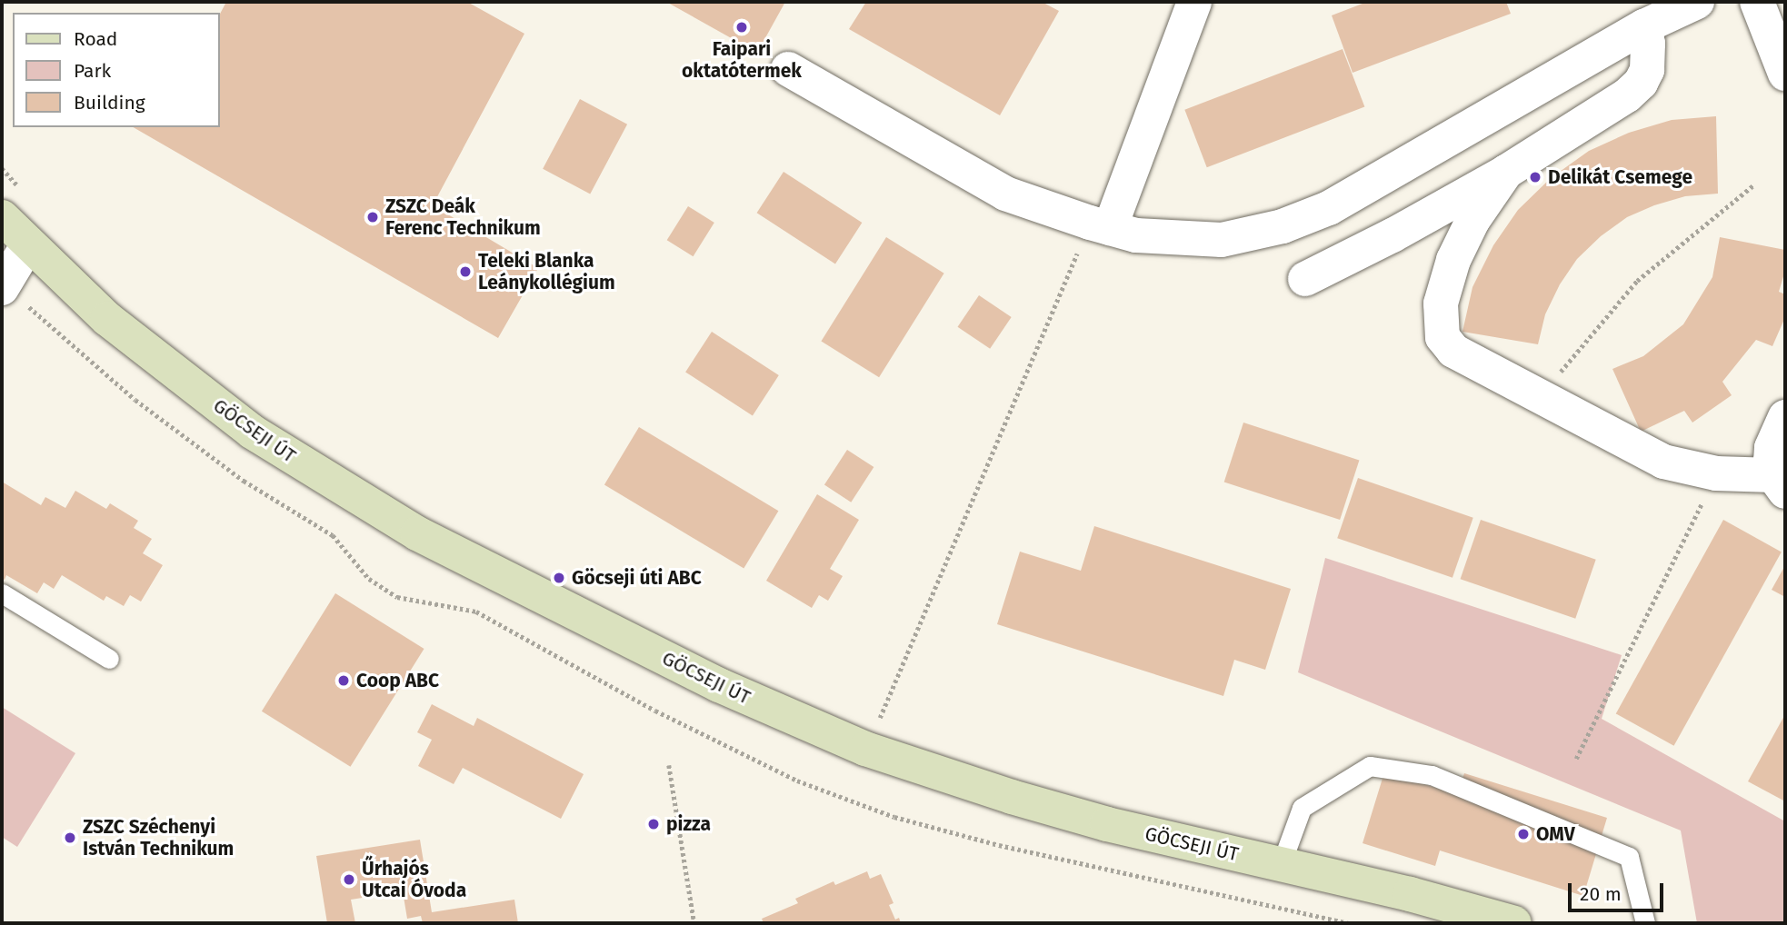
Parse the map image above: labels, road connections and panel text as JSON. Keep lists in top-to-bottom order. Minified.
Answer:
{"streets":{"main road":["GÖCSEJI ÚT"]},"places":["Faipari oktatótermek","Delikát Csemege","ZSZC Deák Ferenc Technikum","Teleki Blanka Leánykollégium","Göcseji úti ABC","Coop ABC","pizza","OMV","ZSZC Széchenyi István Technikum","Űrhajós Utcai Óvoda"],"legend":["Road","Park","Building"],"scale_bar":"20 m"}
